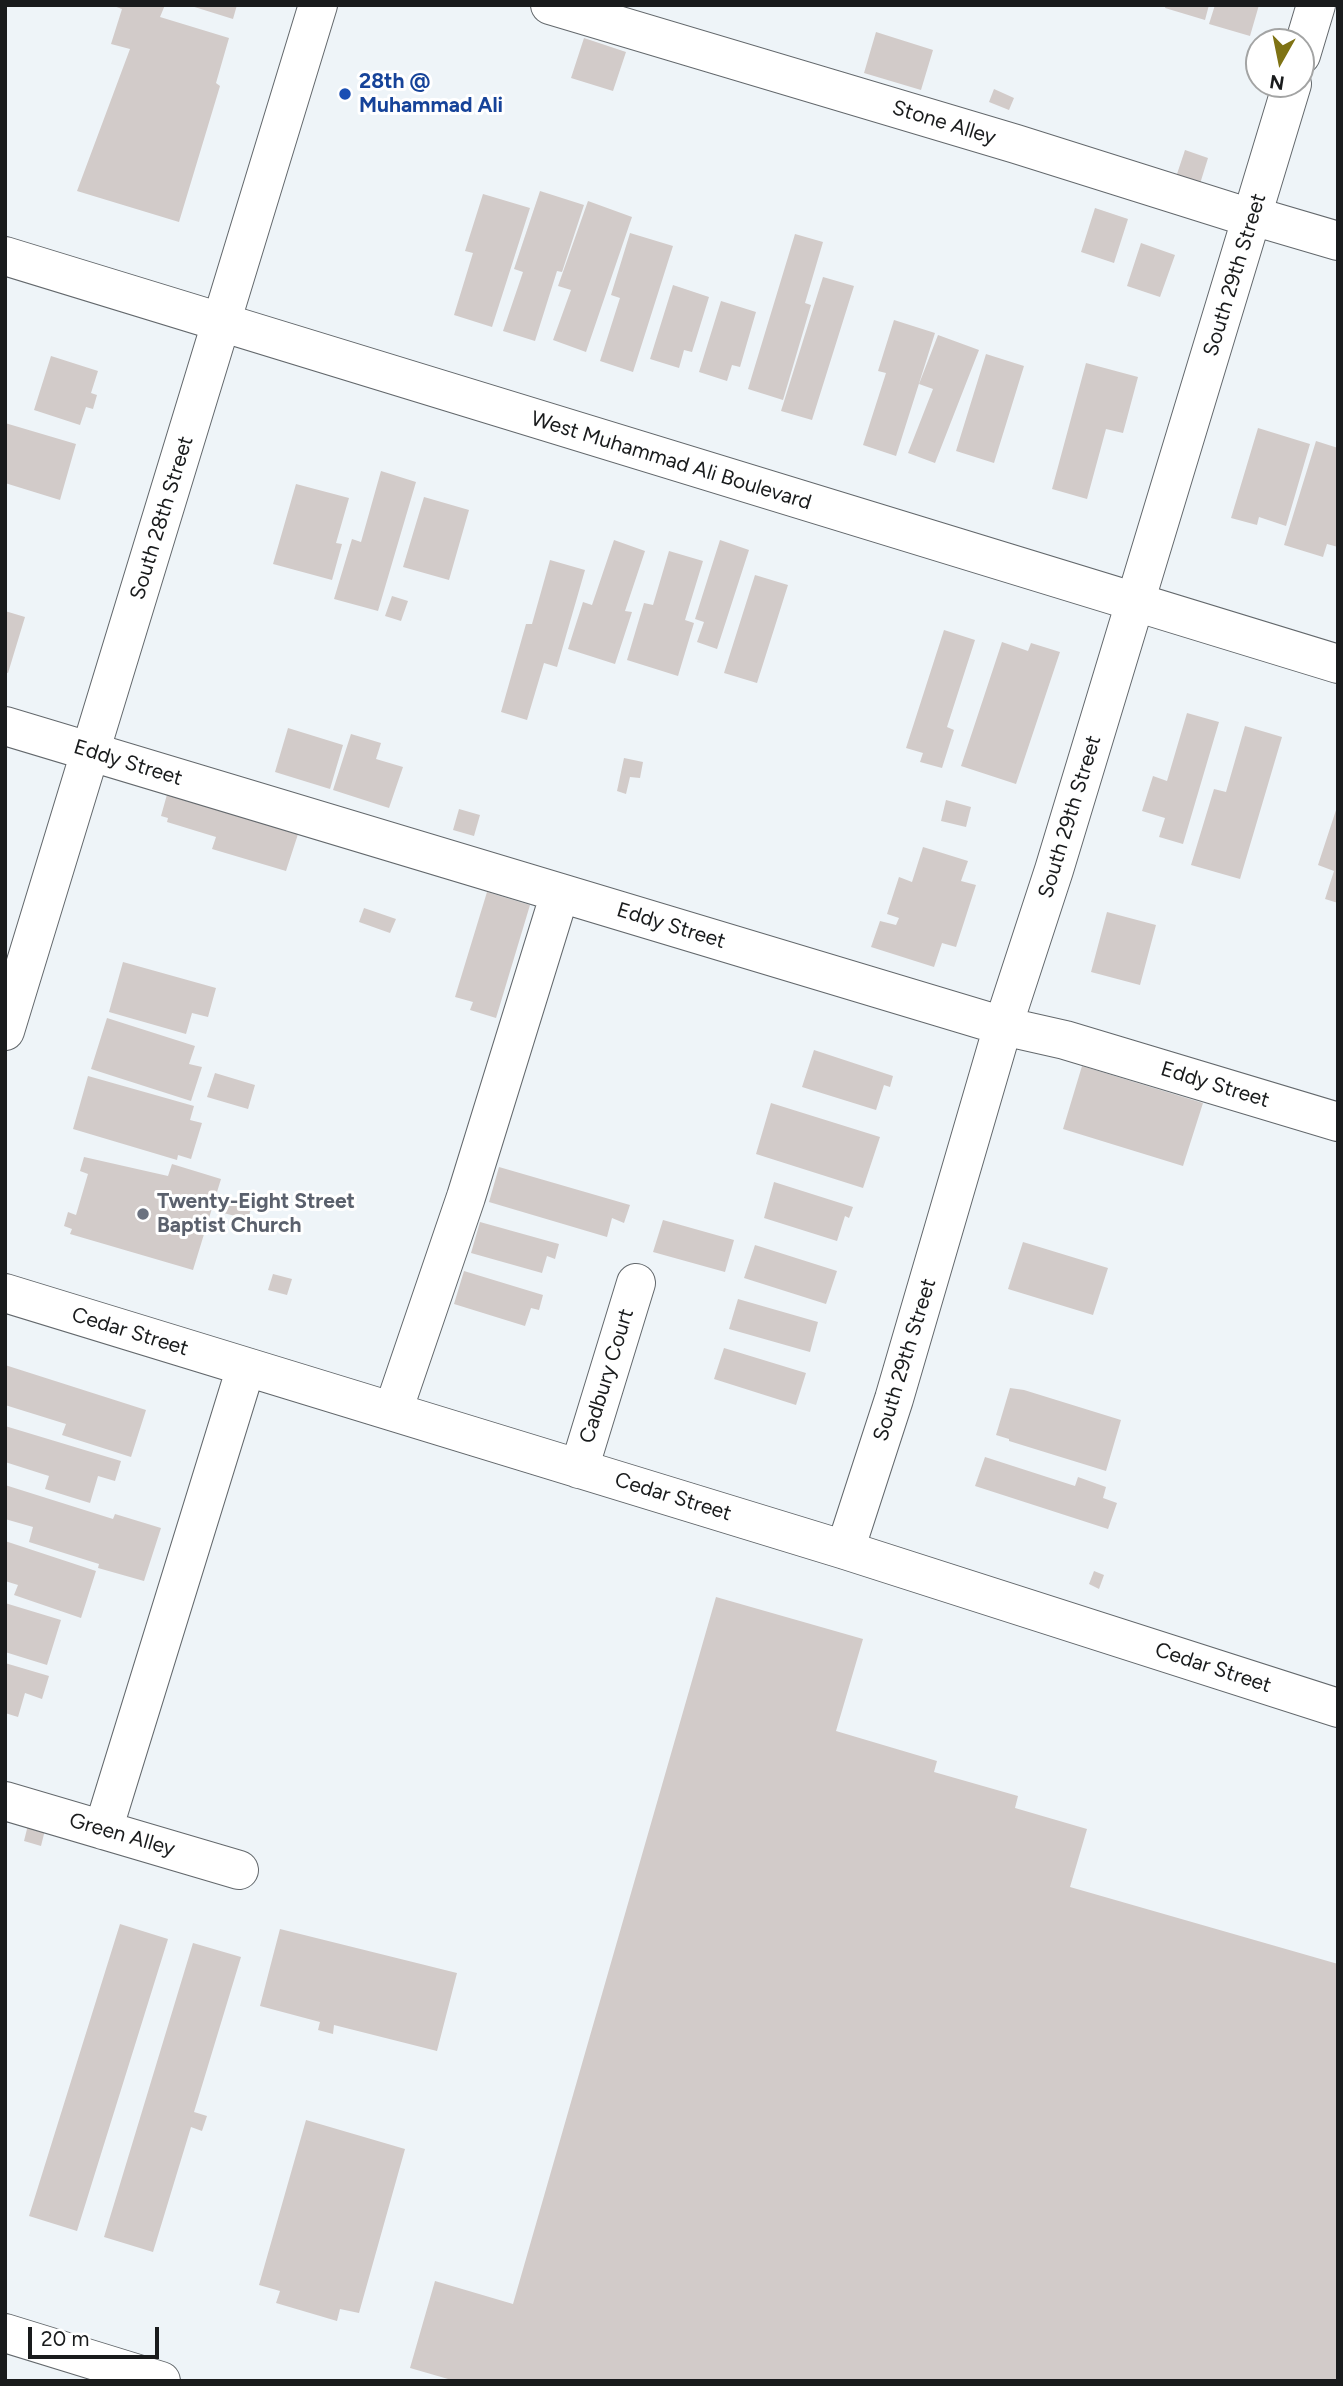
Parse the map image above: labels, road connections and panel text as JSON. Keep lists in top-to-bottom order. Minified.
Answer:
{"streets":{"street":["Stone Alley","South 29th Street","West Muhammad Ali Boulevard","South 28th Street","Eddy Street","Cedar Street","Cadbury Court","Green Alley"]},"crossings":[["Stone Alley","South 29th Street"],["South 29th Street","West Muhammad Ali Boulevard"],["South 29th Street","Eddy Street"],["South 29th Street","Cedar Street"],["West Muhammad Ali Boulevard","South 28th Street"],["South 28th Street","Eddy Street"],["Cedar Street","Cadbury Court"]],"places":["28th @ Muhammad Ali","Twenty-Eight Street Baptist Church"],"scale_bar":"20 m","north":"bottom"}
